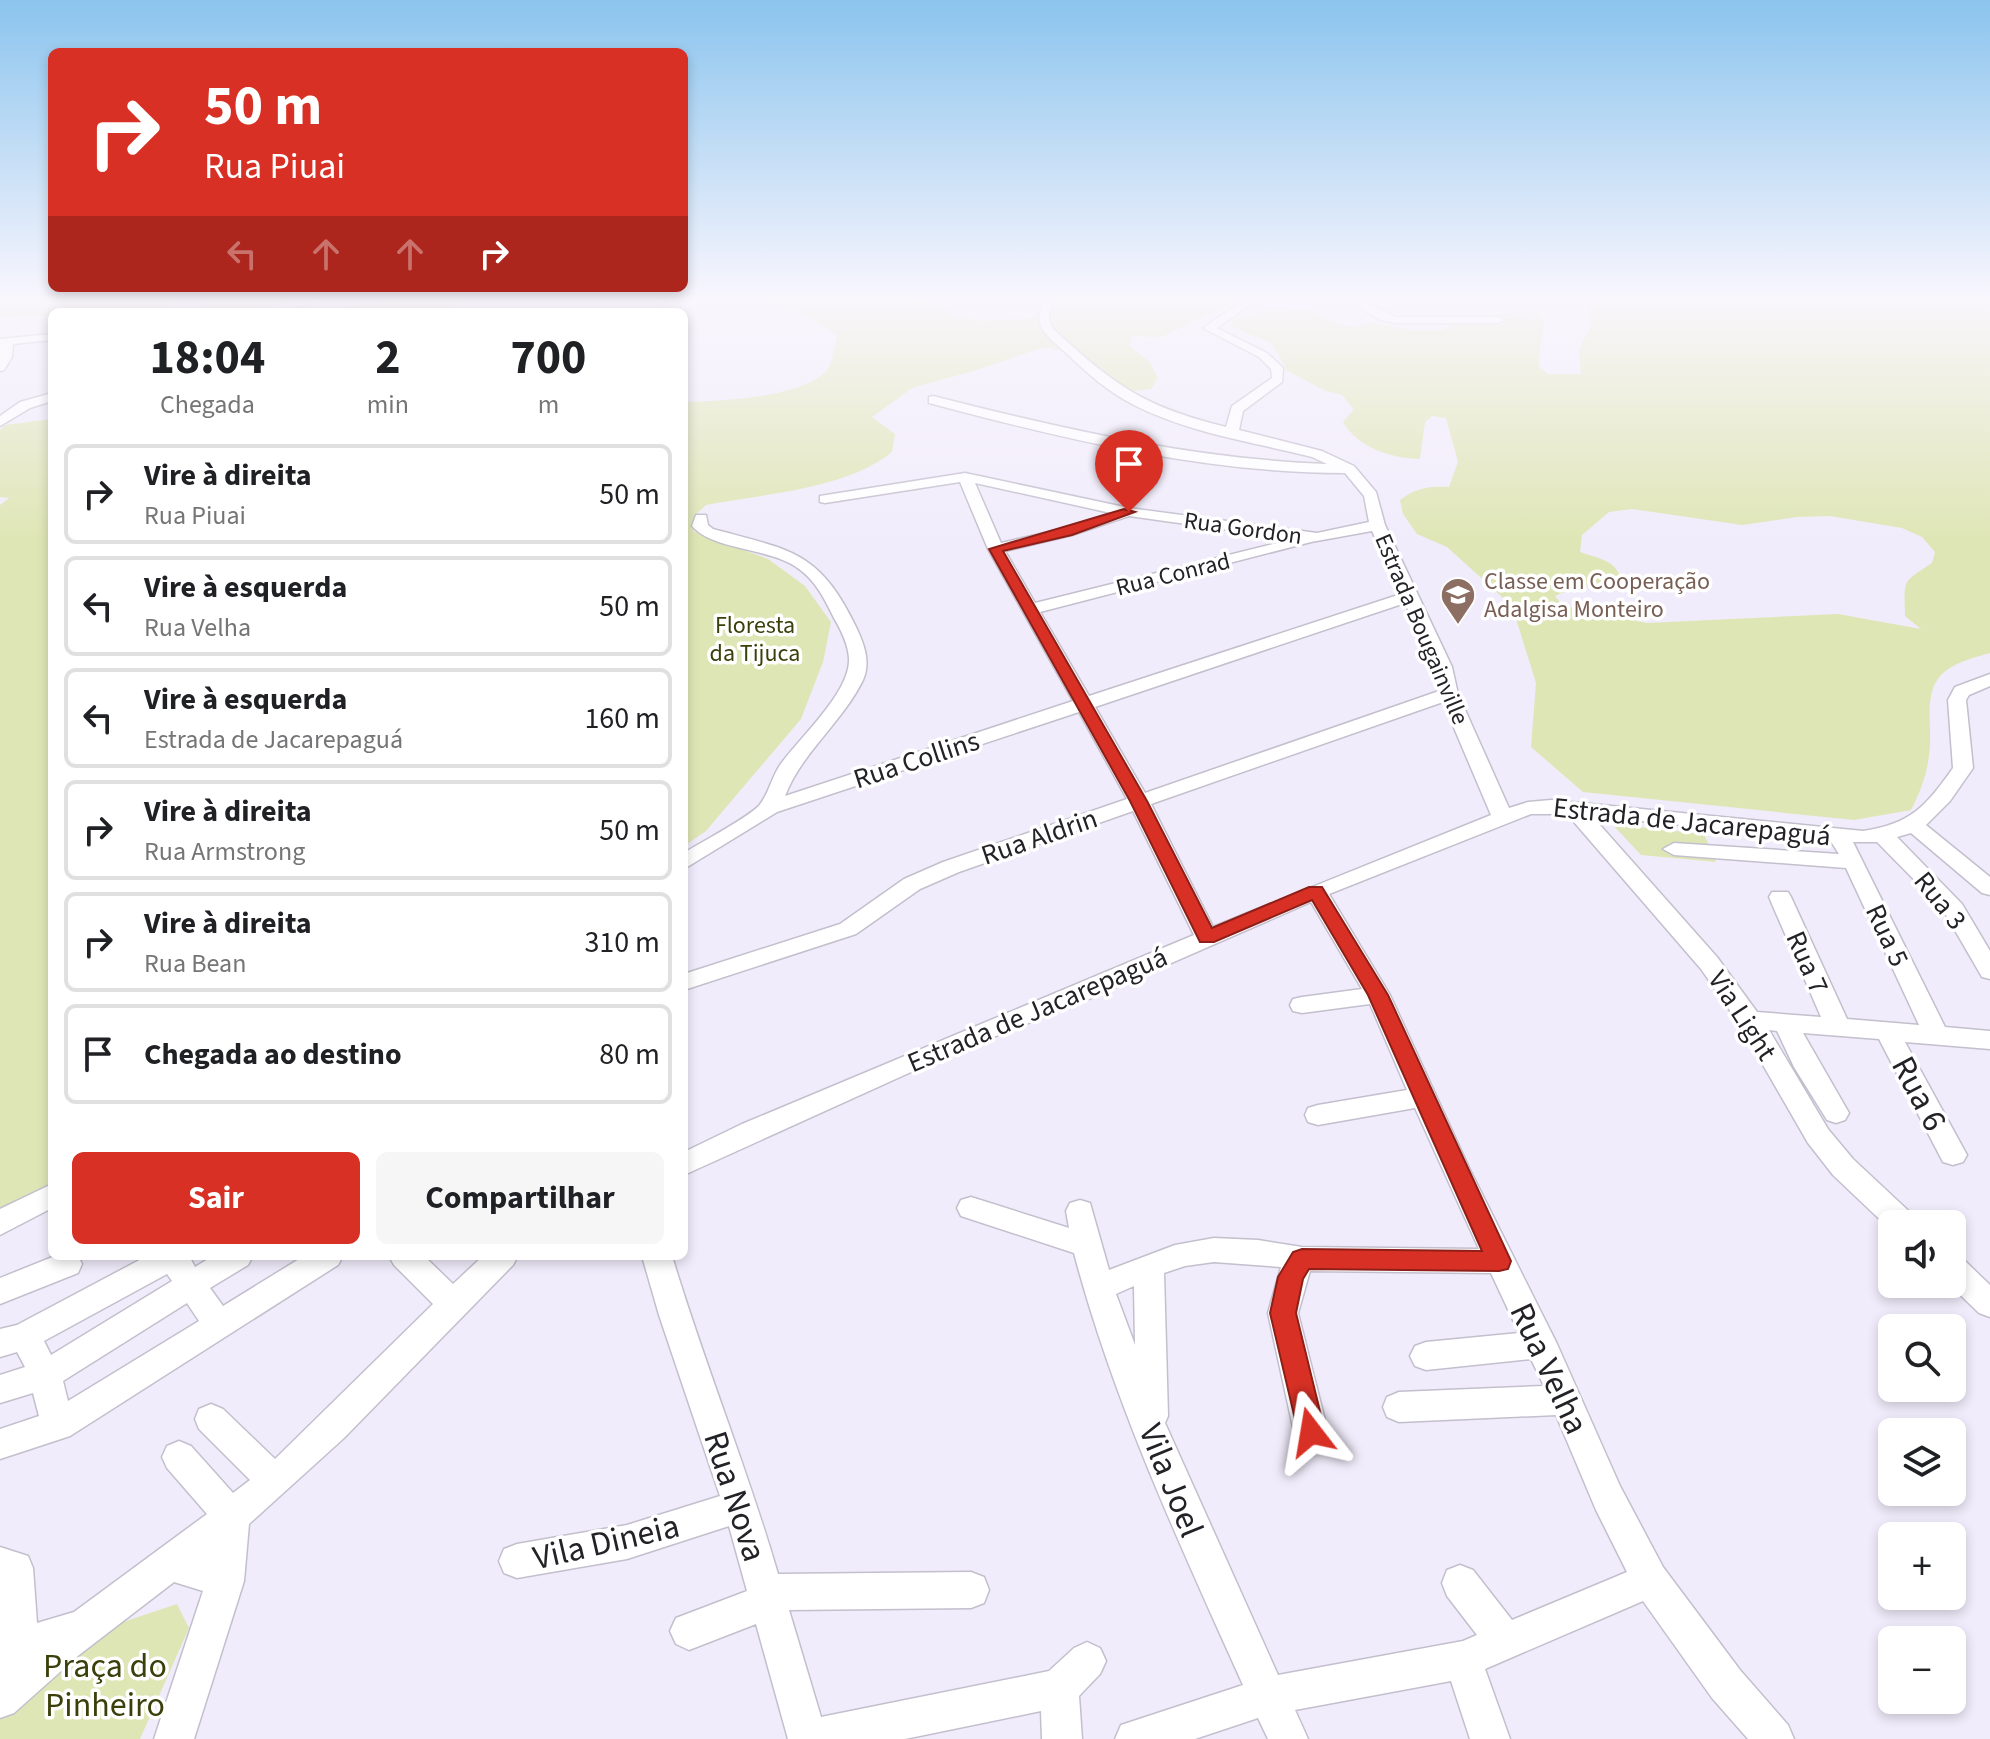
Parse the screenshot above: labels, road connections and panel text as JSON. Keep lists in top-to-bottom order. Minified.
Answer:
{"streets":{"street":["Rua Gordon","Rua Conrad","Estrada Bougainville","Rua Collins","Estrada de Jacarepaguá","Rua Aldrin","Rua 3","Rua 5","Rua 7","Via Light","Rua 6","Rua Velha","Vila Joel","Rua Nova","Vila Dineia"]},"crossings":[["Rua Gordon","Rua Conrad"],["Rua Gordon","Estrada Bougainville"],["Estrada Bougainville","Rua Collins"],["Estrada Bougainville","Estrada de Jacarepaguá"],["Estrada Bougainville","Rua Aldrin"],["Estrada de Jacarepaguá","Rua 3"],["Estrada de Jacarepaguá","Rua 5"],["Estrada de Jacarepaguá","Via Light"],["Estrada de Jacarepaguá","Rua Velha"],["Rua Nova","Vila Dineia"]],"parks":["Floresta da Tijuca","Praça do Pinheiro"],"places":{"school or university":["Classe em Cooperação Adalgisa Monteiro"]},"page":{"turn":["50 m","Rua Piuai"],"eta":["18:04","Chegada","2","min","700","m"],"list":[{"name":"Vire à direita","note":"Rua Piuai","value":"50 m"},{"name":"Vire à esquerda","note":"Rua Velha","value":"50 m"},{"name":"Vire à esquerda","note":"Estrada de Jacarepaguá","value":"160 m"},{"name":"Vire à direita","note":"Rua Armstrong","value":"50 m"},{"name":"Vire à direita","note":"Rua Bean","value":"310 m"},{"name":"Chegada ao destino","value":"80 m"}],"buttons":["Sair","Compartilhar"],"map_buttons":["+","−"]}}
